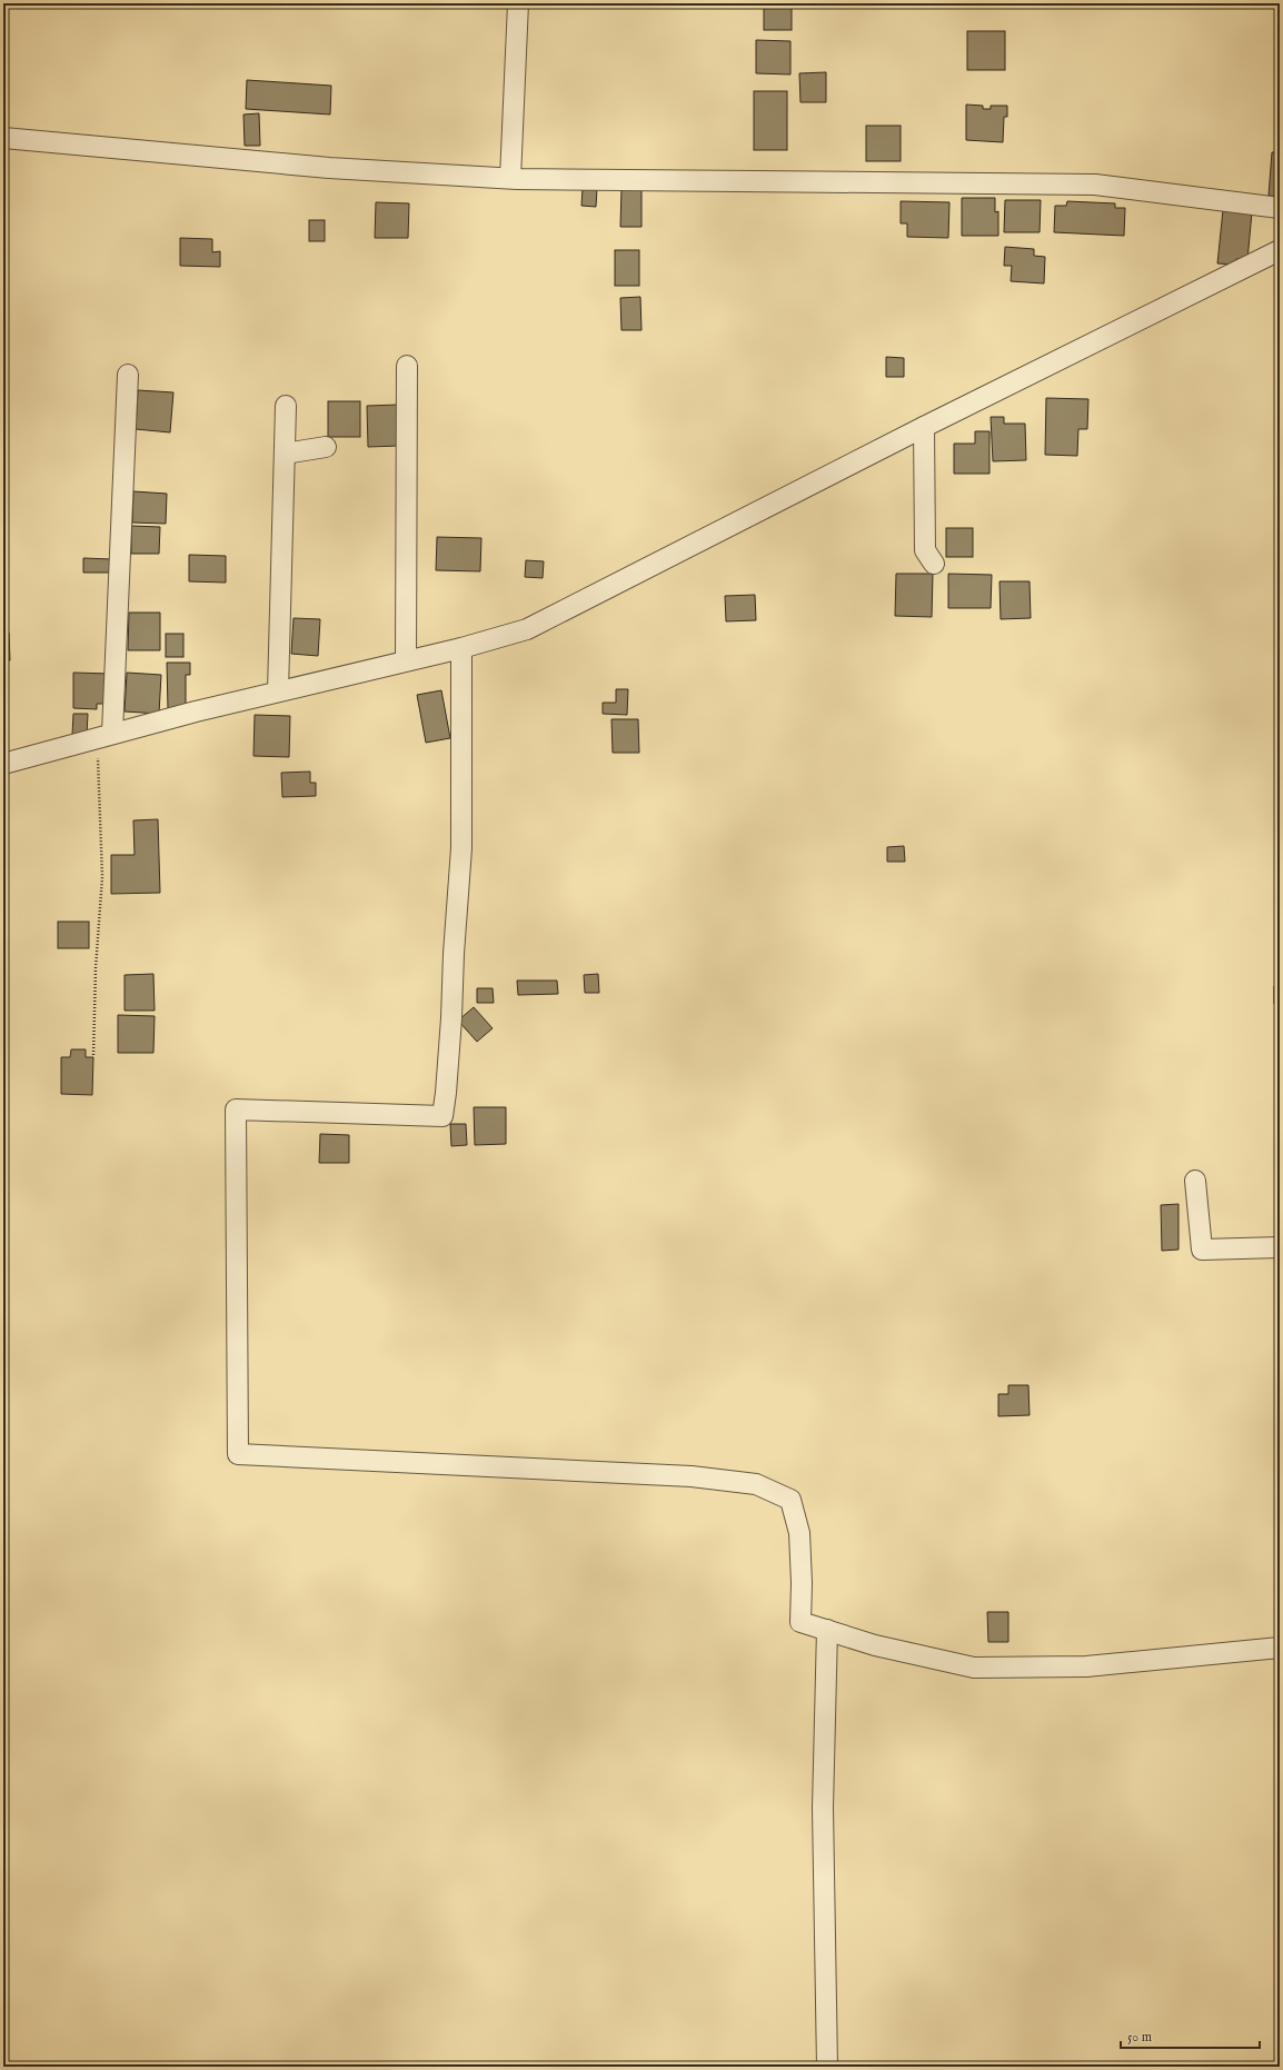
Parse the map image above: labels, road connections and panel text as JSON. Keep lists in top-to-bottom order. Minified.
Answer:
{"scale_bar":"50 m"}
